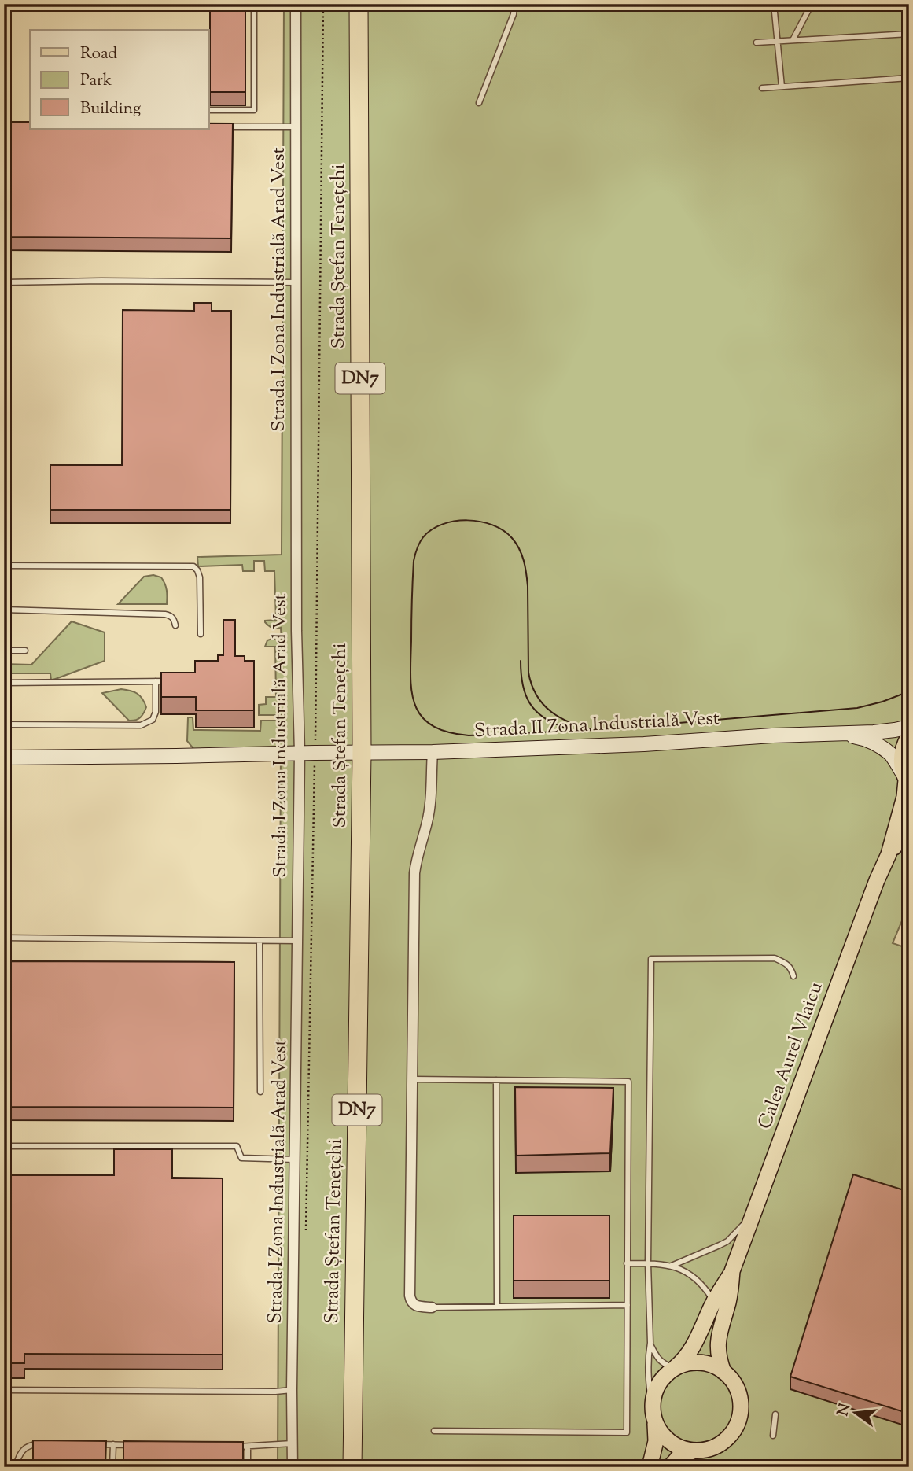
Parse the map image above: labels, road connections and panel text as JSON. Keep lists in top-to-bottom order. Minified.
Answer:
{"streets":{"highway":["Strada Ștefan Tenețchi","DN7"],"main road":["Calea Aurel Vlaicu"],"street":["Strada I Zona Industrială Arad Vest","Strada II Zona Industrială Vest"]},"crossings":[["Strada Ștefan Tenețchi","Strada II Zona Industrială Vest"],["Strada I Zona Industrială Arad Vest","Strada II Zona Industrială Vest"],["Strada II Zona Industrială Vest","Calea Aurel Vlaicu"]],"legend":["Road","Park","Building"],"north":"left"}
